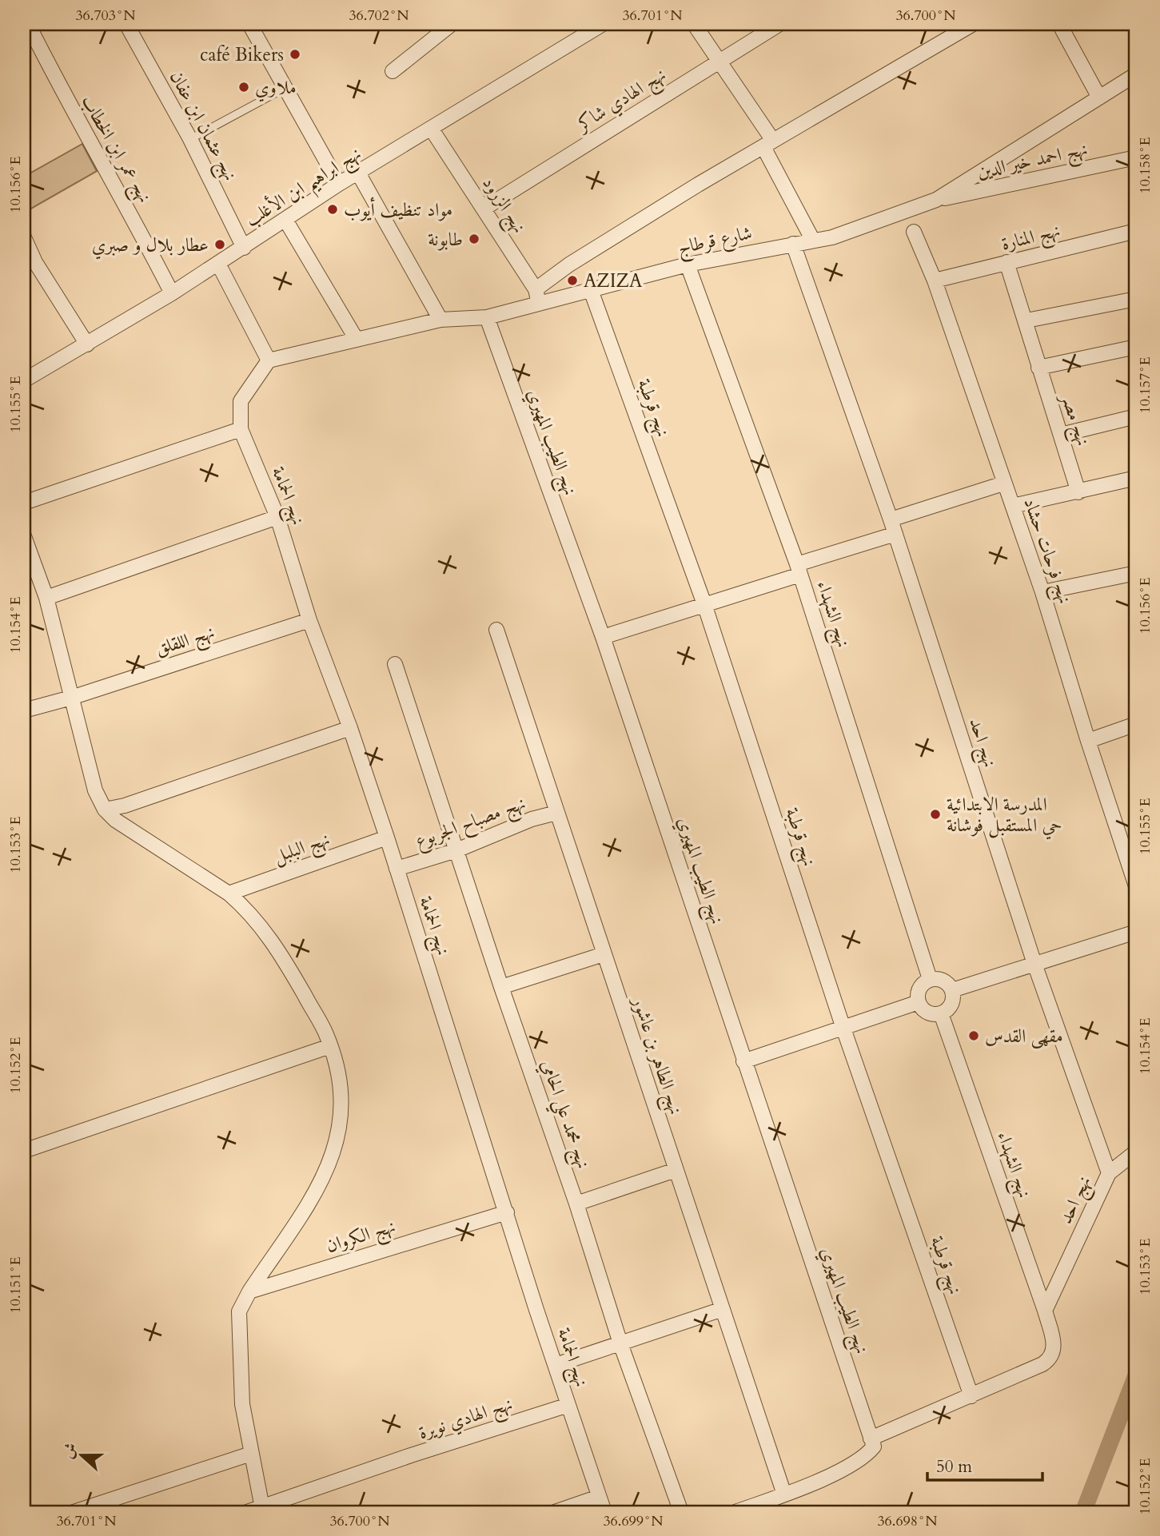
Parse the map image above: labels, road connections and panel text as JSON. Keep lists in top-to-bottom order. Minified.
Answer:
{"streets":{"street":["نهج الهادي شاكر","نهج عثمان ابن عفان","نهج عمر ابن الخطاب","نهج احمد خير الدين","نهج ابراهيم ابن الأغلب","نهج الزرود","نهج المنارة","شارع قرطاج","نهج قرطبة","نهج مصر","نهج الطيب المهيري","نهج الحمامة","نهج فرحات حشاد","نهج الشهداء","نهج اللقلق","نهج احد","نهج مصباح الجربوع","نهج البلبل","نهج الطاهر بن عاشور","نهج محمد علي الحامي","نهج الكروان","نهج الهادي نويرة"]},"crossings":[["نهج الهادي شاكر","نهج الزرود"],["نهج عثمان ابن عفان","نهج ابراهيم ابن الأغلب"],["نهج عمر ابن الخطاب","نهج ابراهيم ابن الأغلب"],["نهج احمد خير الدين","شارع قرطاج"],["نهج ابراهيم ابن الأغلب","نهج الزرود"],["نهج الزرود","شارع قرطاج"],["نهج المنارة","نهج مصر"],["نهج المنارة","نهج فرحات حشاد"],["شارع قرطاج","نهج قرطبة"],["شارع قرطاج","نهج الطيب المهيري"],["شارع قرطاج","نهج الحمامة"],["شارع قرطاج","نهج الشهداء"],["شارع قرطاج","نهج احد"],["نهج قرطبة","نهج الشهداء"],["نهج الحمامة","نهج اللقلق"],["نهج الحمامة","نهج مصباح الجربوع"],["نهج الحمامة","نهج البلبل"],["نهج الحمامة","نهج الكروان"],["نهج الحمامة","نهج الهادي نويرة"],["نهج الشهداء","نهج احد"],["نهج مصباح الجربوع","نهج الطاهر بن عاشور"],["نهج مصباح الجربوع","نهج محمد علي الحامي"]],"places":["café Bikers","ملاوي","مواد تنظيف أيوب","طابونة","عطار بلال و صبري","AZIZA","المدرسة الابتدائية حي المستقبل فوشانة","مقهى القدس"],"scale_bar":"50 m","north":"left","coordinates":["36.703°N","36.702°N","36.701°N","36.700°N","10.158°E","10.156°E","10.157°E","10.155°E","10.154°E","10.153°E","10.152°E","10.151°E","36.699°N","36.698°N"]}
